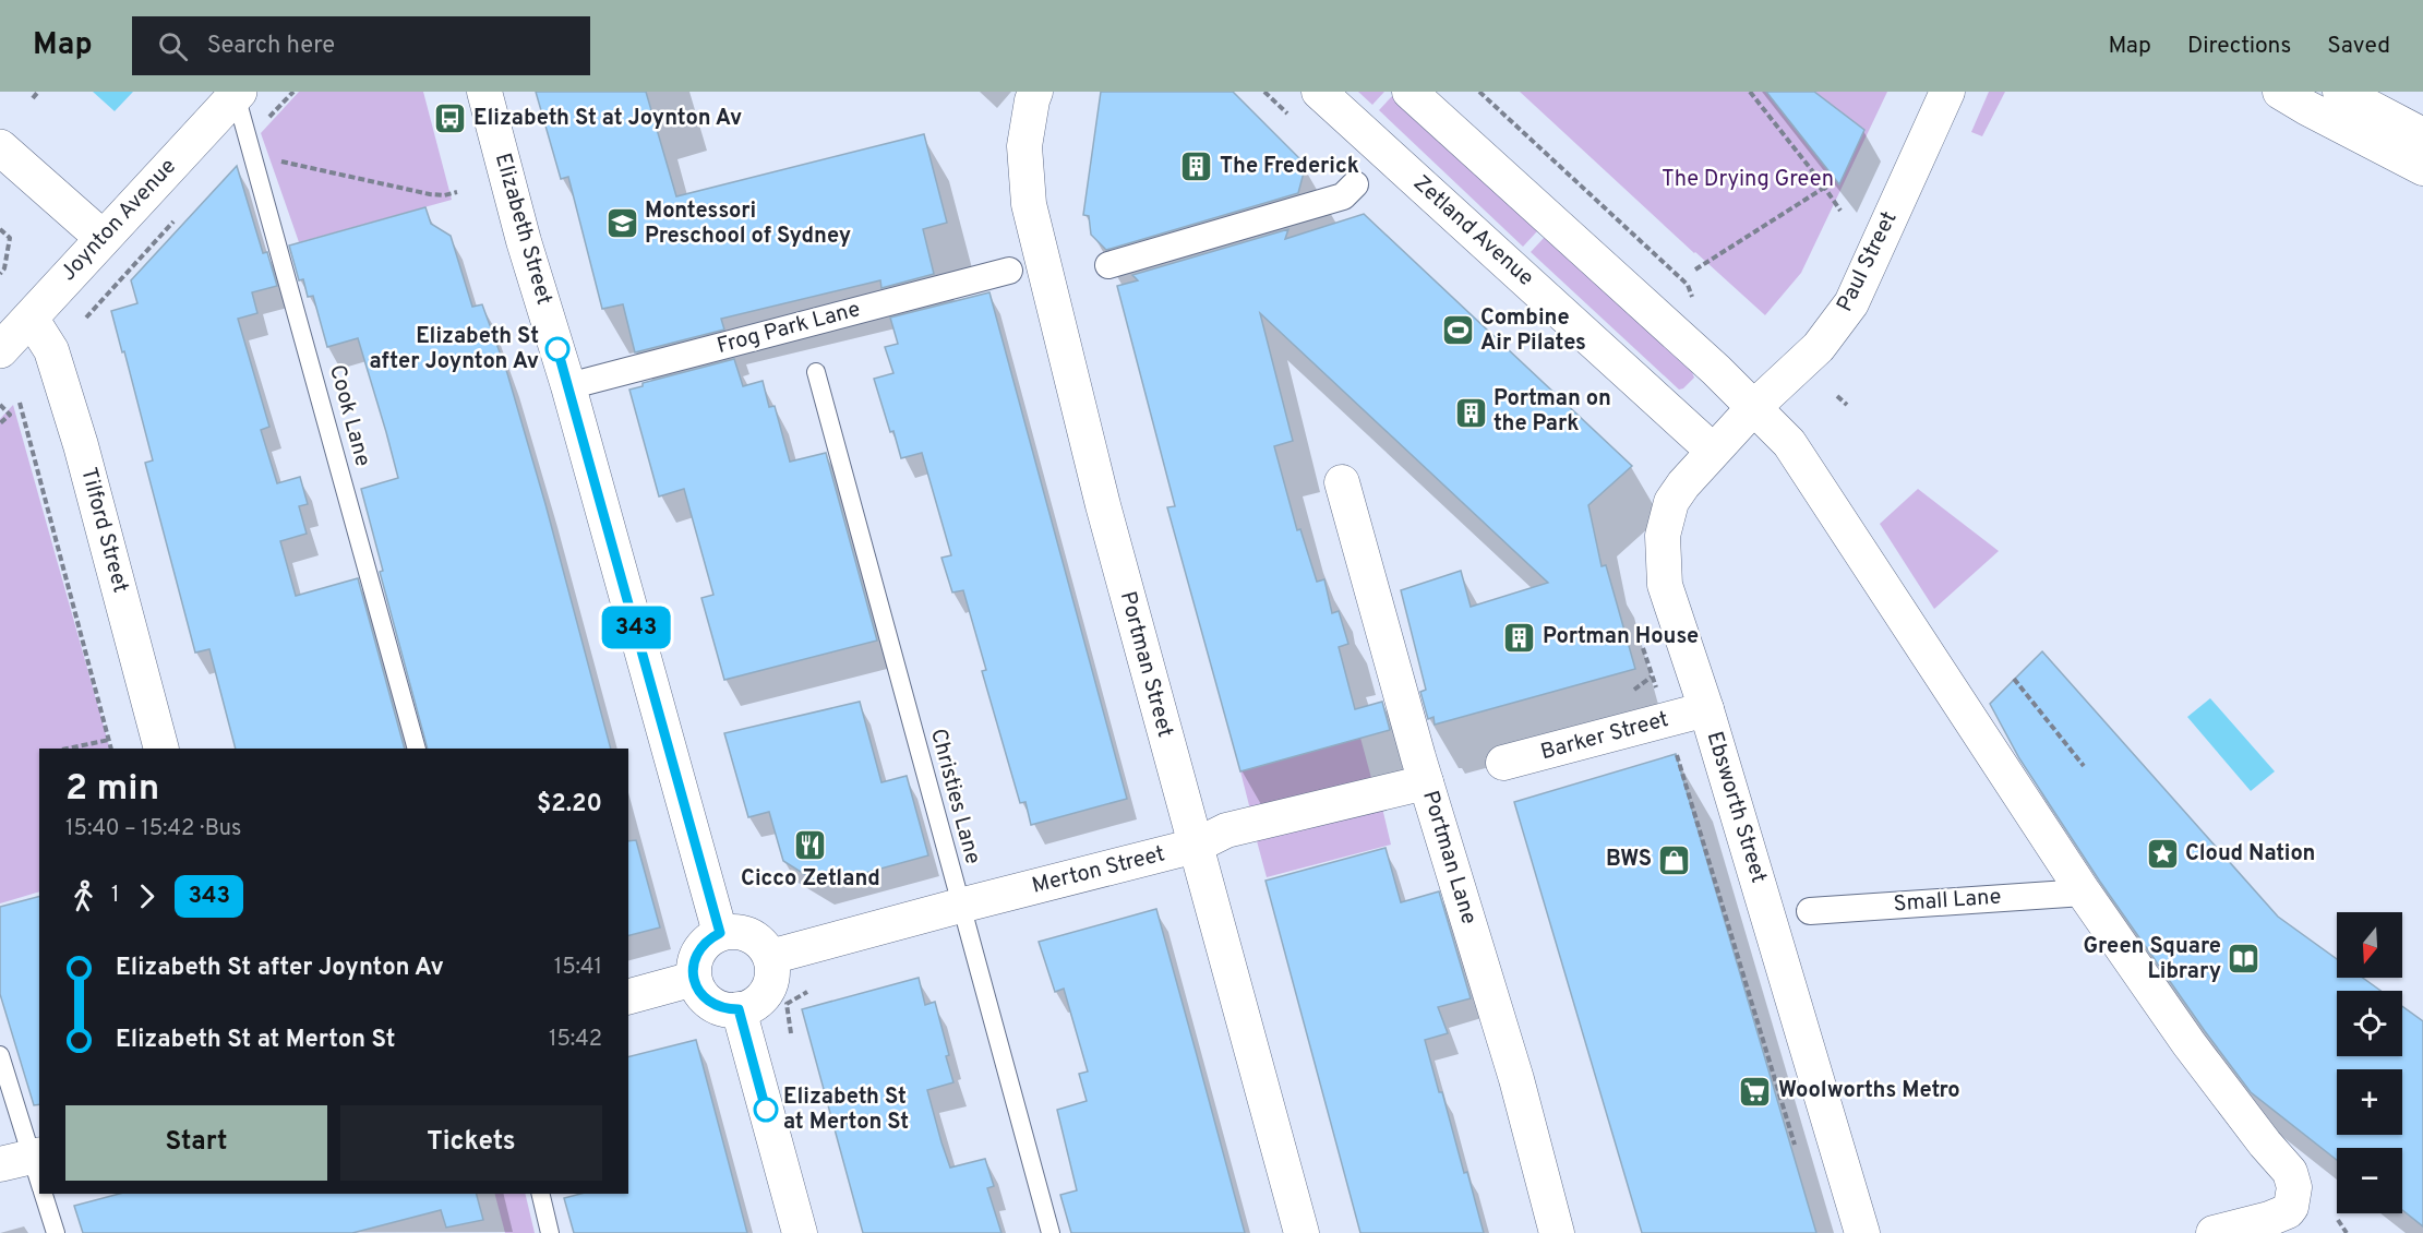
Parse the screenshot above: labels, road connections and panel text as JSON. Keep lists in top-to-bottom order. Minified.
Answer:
{"streets":{"street":["Joynton Avenue","Elizabeth Street","Zetland Avenue","Paul Street","Frog Park Lane","Tilford Street","Portman Street","Barker Street","Ebsworth Street","Portman Lane","Merton Street","Small Lane"],"lane":["Cook Lane","Christies Lane"]},"crossings":[["Joynton Avenue","Cook Lane"],["Joynton Avenue","Tilford Street"],["Elizabeth Street","Frog Park Lane"],["Elizabeth Street","Merton Street"],["Zetland Avenue","Ebsworth Street"],["Paul Street","Ebsworth Street"],["Portman Street","Merton Street"],["Barker Street","Ebsworth Street"],["Christies Lane","Merton Street"],["Portman Lane","Merton Street"]],"parks":["The Drying Green"],"places":{"bus stop":["Elizabeth St at Joynton Av"],"building":["The Frederick","Portman on the Park","Portman House"],"school or university":["Montessori Preschool of Sydney"],"sports":["Combine Air Pilates"],"other":["Elizabeth St after Joynton Av","Elizabeth St at Merton St"],"restaurant":["Cicco Zetland"],"place":["Cloud Nation"],"shop":["BWS"],"library":["Green Square Library"],"supermarket":["Woolworths Metro"]},"lines":["bus line 343"],"north":"bottom","page":{"header":"Map","search":"Search here","nav":["Map","Directions","Saved"],"on_map":"343","heading":["2 min","15:40 – 15:42 · Bus","$2.20"],"legs":["1","343"],"map_buttons":["+","−"],"list":[{"name":"Elizabeth St after Joynton Av","value":"15:41"},{"name":"Elizabeth St at Merton St","value":"15:42"}],"buttons":["Start","Tickets"]}}
